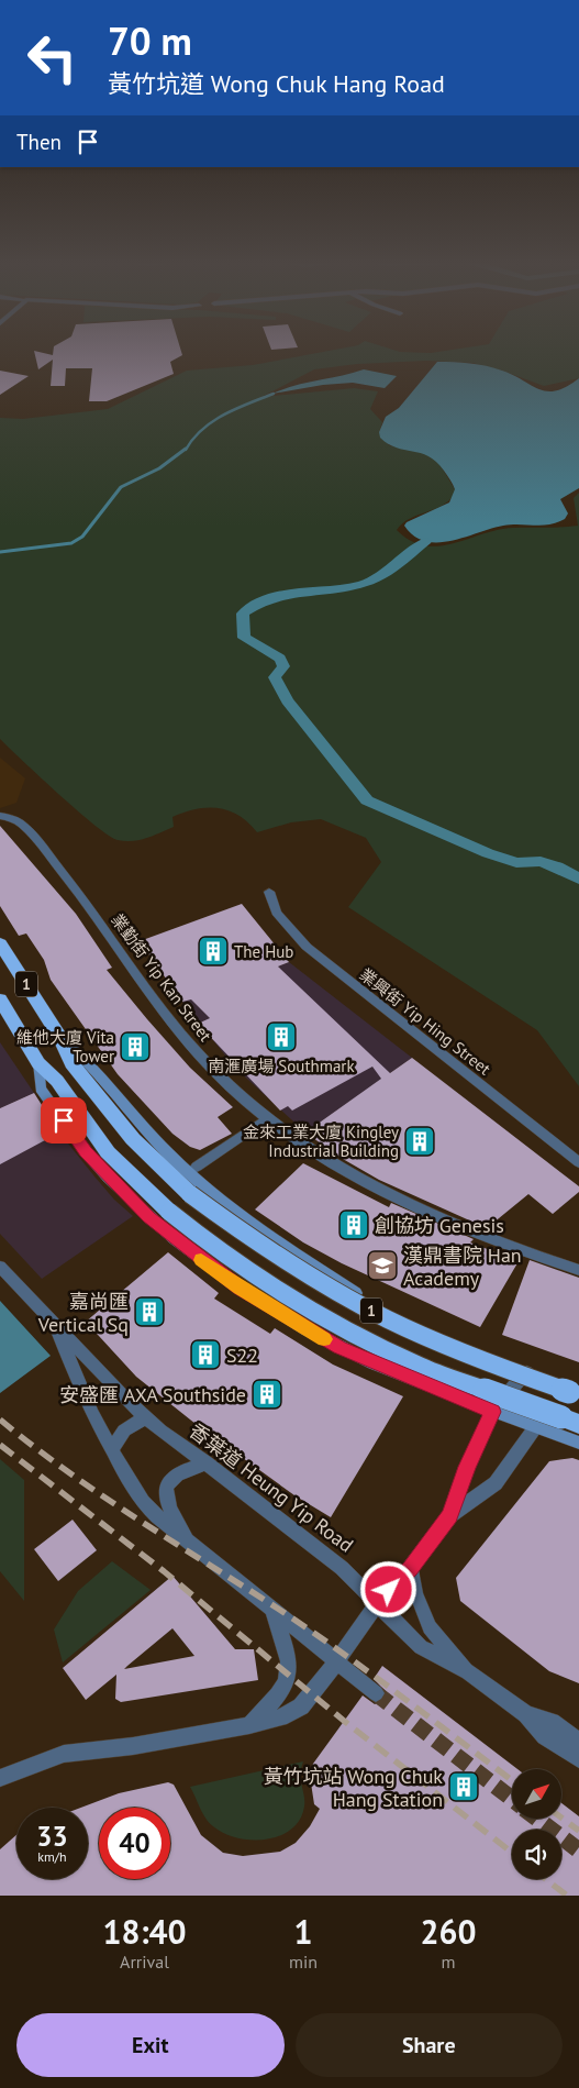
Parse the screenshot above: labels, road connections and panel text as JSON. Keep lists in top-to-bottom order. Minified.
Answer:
{"streets":{"highway":["1"],"street":["業勤街 Yip Kan Street","業興街 Yip Hing Street","香葉道 Heung Yip Road"]},"places":{"building":["The Hub","南滙廣場 Southmark","維他大廈 Vita Tower","金來工業大廈 Kingley Industrial Building","創協坊 Genesis","嘉尚匯 Vertical Sq","S22","安盛匯 AXA Southside","黃竹坑站 Wong Chuk Hang Station"],"school or university":["漢鼎書院 Han Academy"]},"north":"top right","page":{"turn":["70 m","黃竹坑道 Wong Chuk Hang Road"],"then":"Then","speed":"33 km/h","limit":"40","eta":["18:40","Arrival","1","min","260","m"],"buttons":["Exit","Share"]}}
